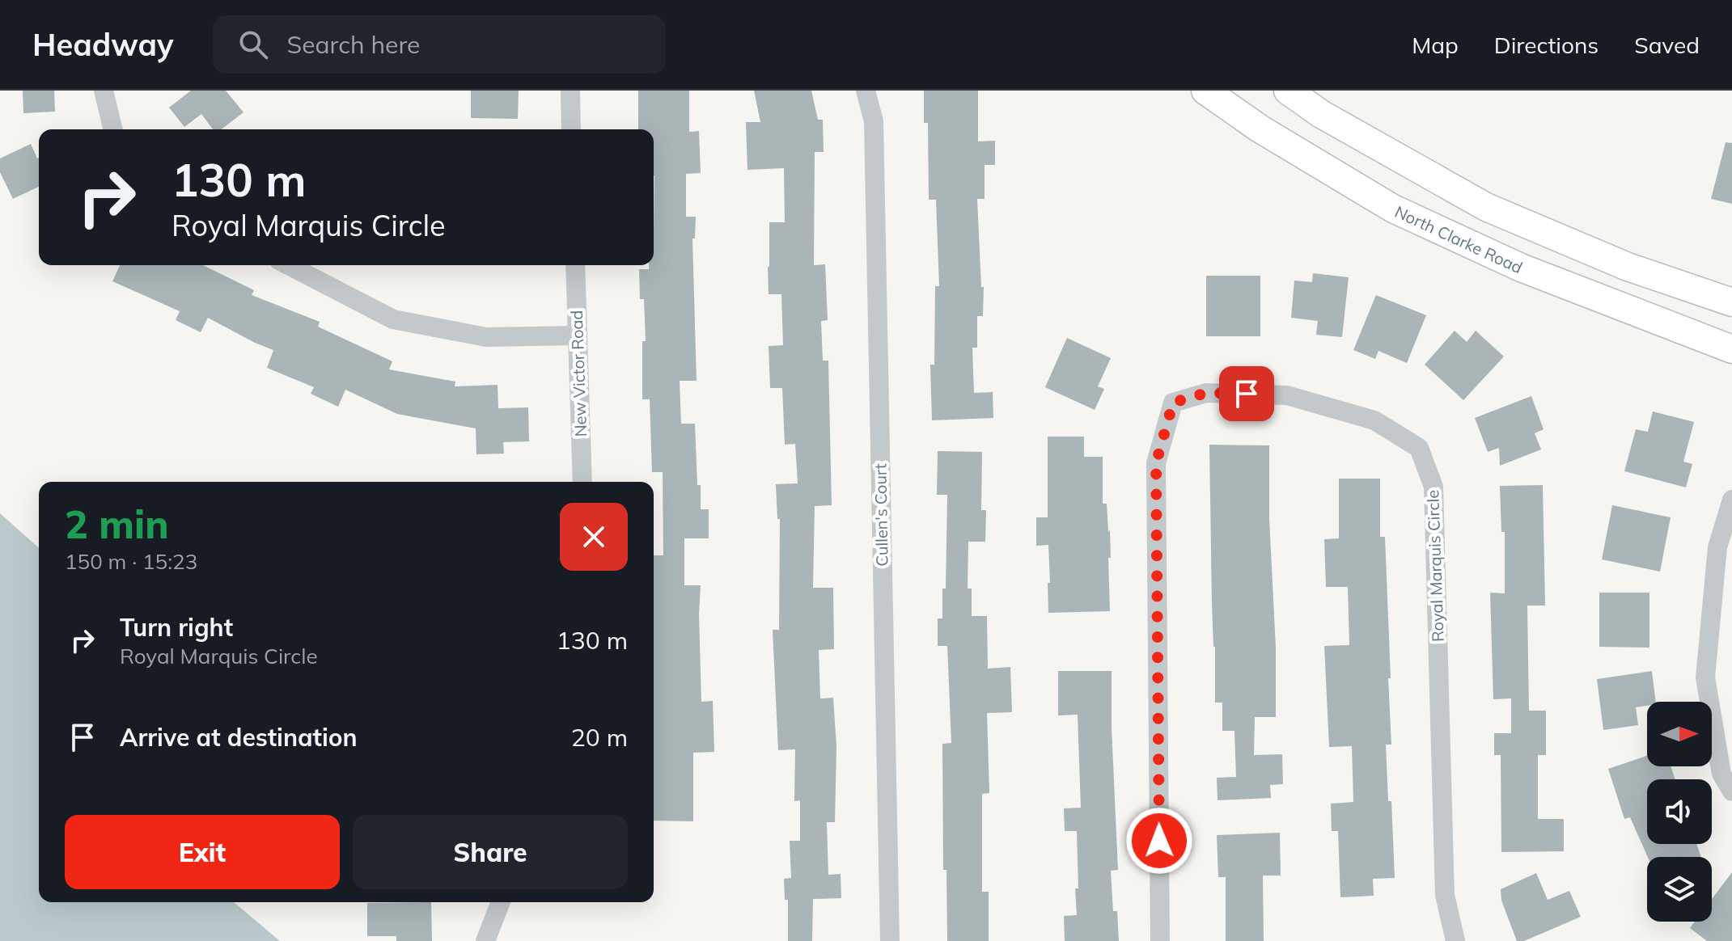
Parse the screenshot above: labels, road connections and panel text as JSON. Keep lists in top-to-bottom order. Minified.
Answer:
{"streets":{"street":["North Clarke Road","New Victor Road","Cullen's Court","Royal Marquis Circle"]},"north":"right","page":{"header":"Headway","search":"Search here","nav":["Map","Directions","Saved"],"turn":["130 m","Royal Marquis Circle"],"heading":["2 min","150 m · 15:23"],"list":[{"name":"Turn right","note":"Royal Marquis Circle","value":"130 m"},{"name":"Arrive at destination","value":"20 m"}],"buttons":["Exit","Share"]}}
